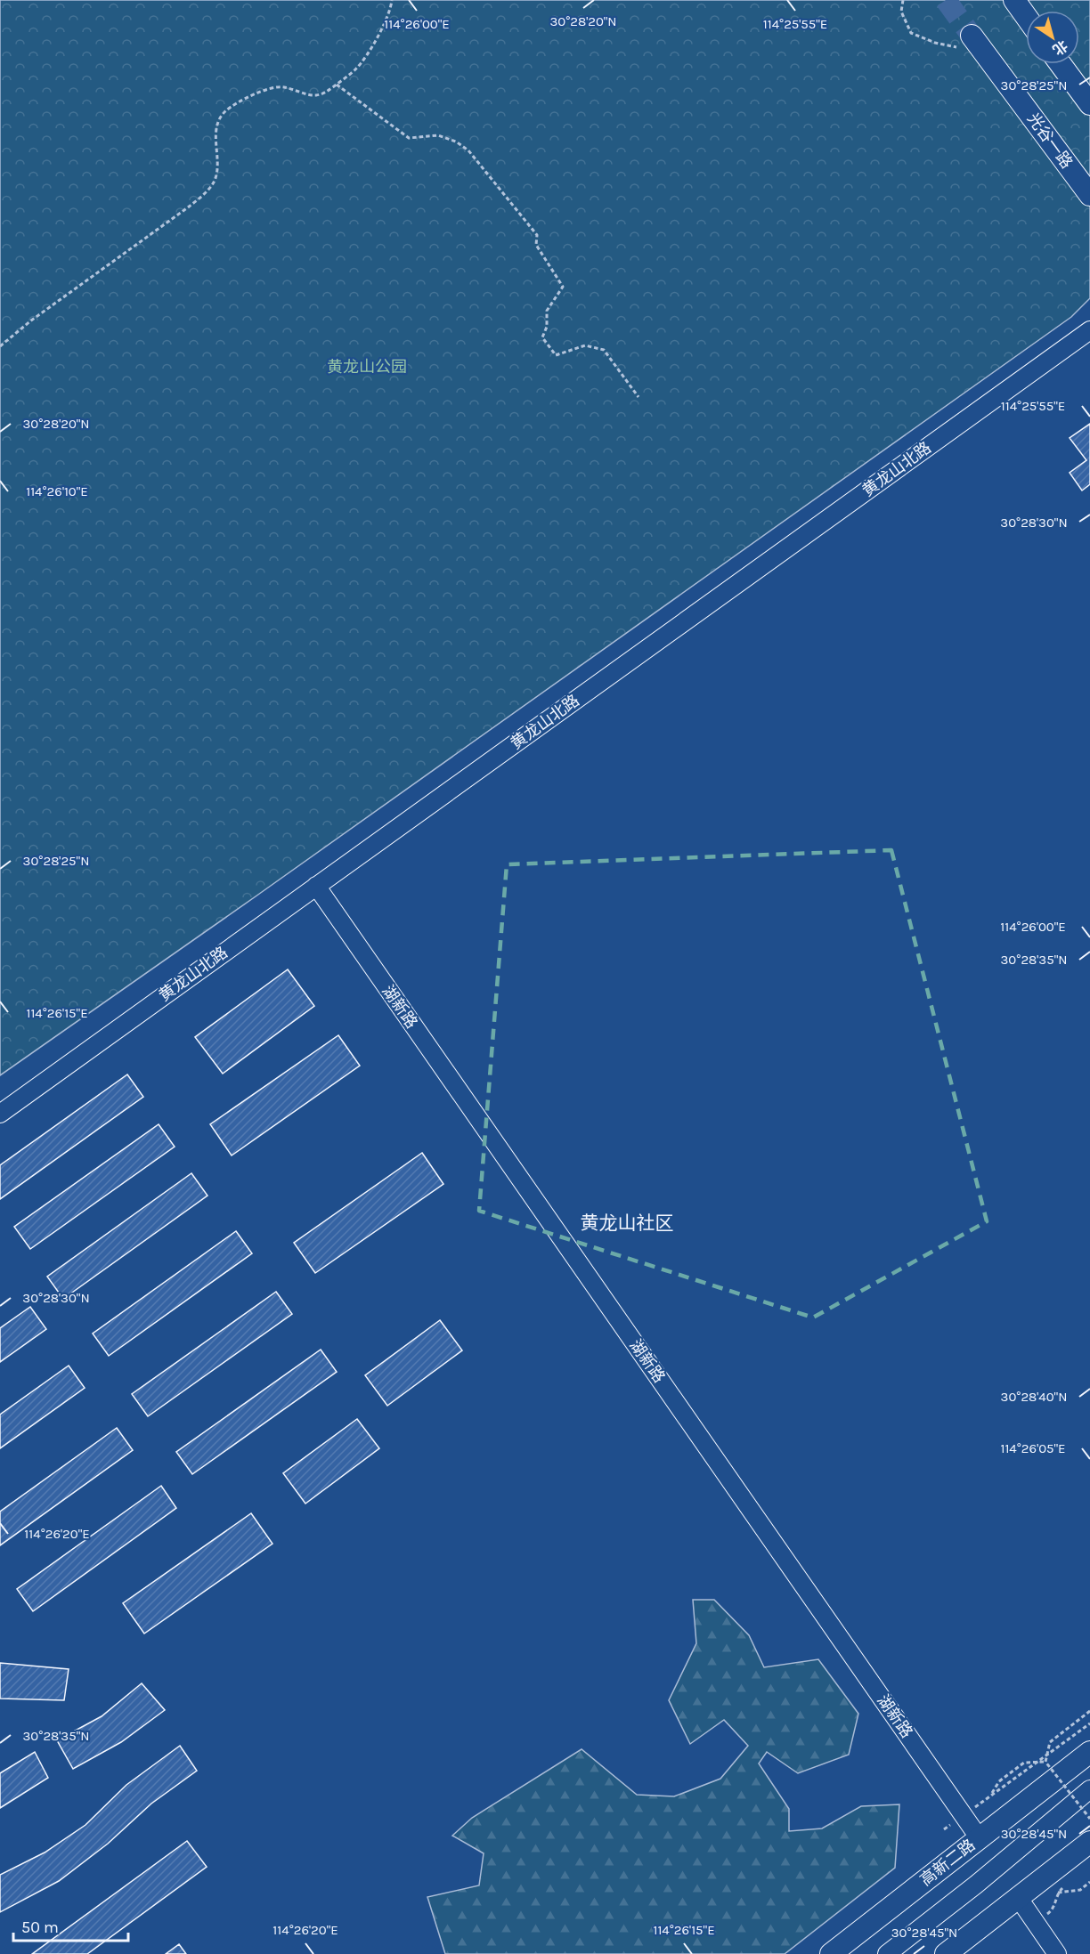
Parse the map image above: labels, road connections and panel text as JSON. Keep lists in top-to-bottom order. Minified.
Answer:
{"streets":{"main road":["光谷一路","高新二路"],"street":["黄龙山北路","湖新路"]},"crossings":[["黄龙山北路","湖新路"],["湖新路","高新二路"]],"districts":["黄龙山社区"],"parks":["黄龙山公园"],"scale_bar":"50 m","north":"bottom right","coordinates":["30°28'20\"N","114°26'00\"E","114°25'55\"E","30°28'25\"N","114°26'10\"E","30°28'30\"N","30°28'35\"N","114°26'15\"E","30°28'40\"N","114°26'05\"E","114°26'20\"E","30°28'45\"N"]}
